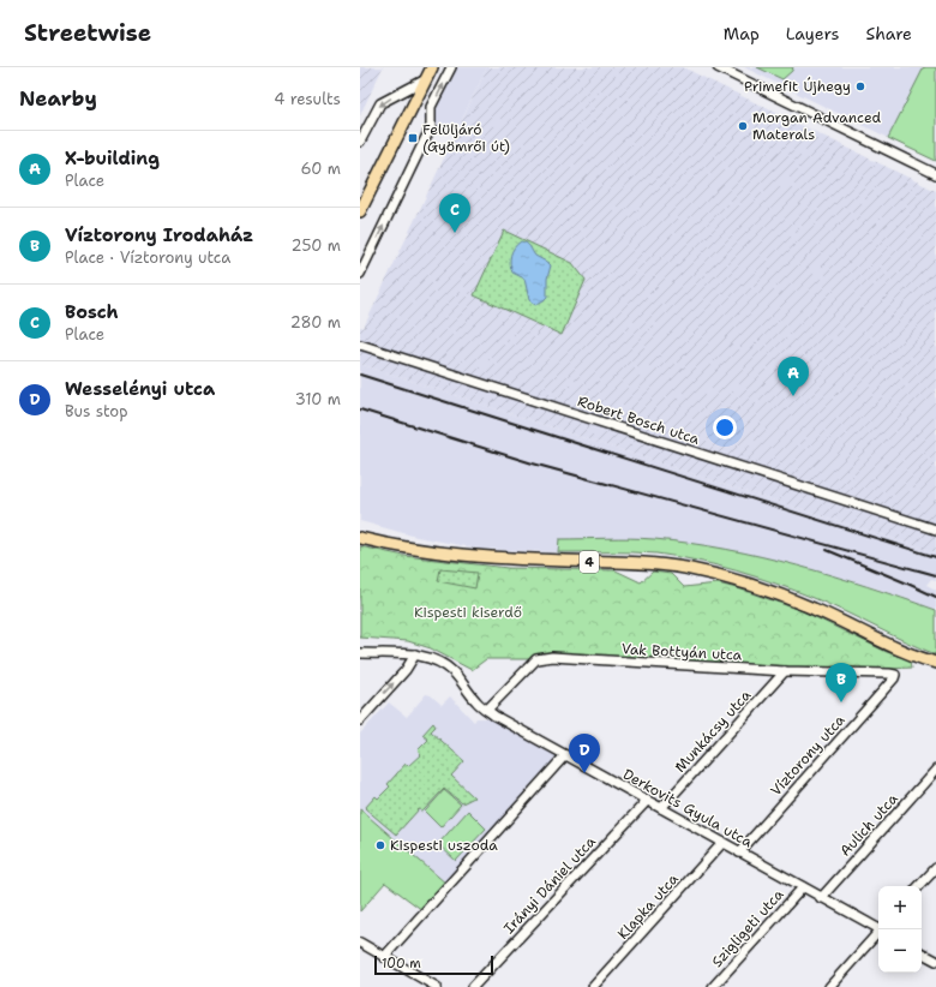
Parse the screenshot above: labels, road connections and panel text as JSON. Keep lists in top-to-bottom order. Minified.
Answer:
{"streets":{"main road":["4"],"street":["Robert Bosch utca","Vak Bottyán utca","Munkácsy utca","Víztorony utca","Derkovits Gyula utca","Aulich utca","Irányi Dániel utca","Klapka utca","Szigligeti utca"]},"crossings":[["Vak Bottyán utca","Munkácsy utca"],["Vak Bottyán utca","Víztorony utca"],["Vak Bottyán utca","Derkovits Gyula utca"],["Munkácsy utca","Derkovits Gyula utca"],["Víztorony utca","Derkovits Gyula utca"],["Derkovits Gyula utca","Aulich utca"],["Derkovits Gyula utca","Irányi Dániel utca"],["Derkovits Gyula utca","Klapka utca"],["Derkovits Gyula utca","Szigligeti utca"]],"parks":["Kispesti kiserdő"],"places":{"other":["Primefit Újhegy","Morgan Advanced Materals","Kispesti uszoda"],"transit":["Felüljáró (Gyömrői út)"]},"scale_bar":"100 m","page":{"header":"Streetwise","nav":["Map","Layers","Share"],"heading":["Nearby","4 results"],"list":[{"mark":"A","name":"X-building","note":"Place","value":"60 m"},{"mark":"B","name":"Víztorony Irodaház","note":"Place · Víztorony utca","value":"250 m"},{"mark":"C","name":"Bosch","note":"Place","value":"280 m"},{"mark":"D","name":"Wesselényi utca","note":"Bus stop","value":"310 m"}],"pins":["C","A","B","D"],"map_buttons":["+","−"],"scale":"100 m"}}
